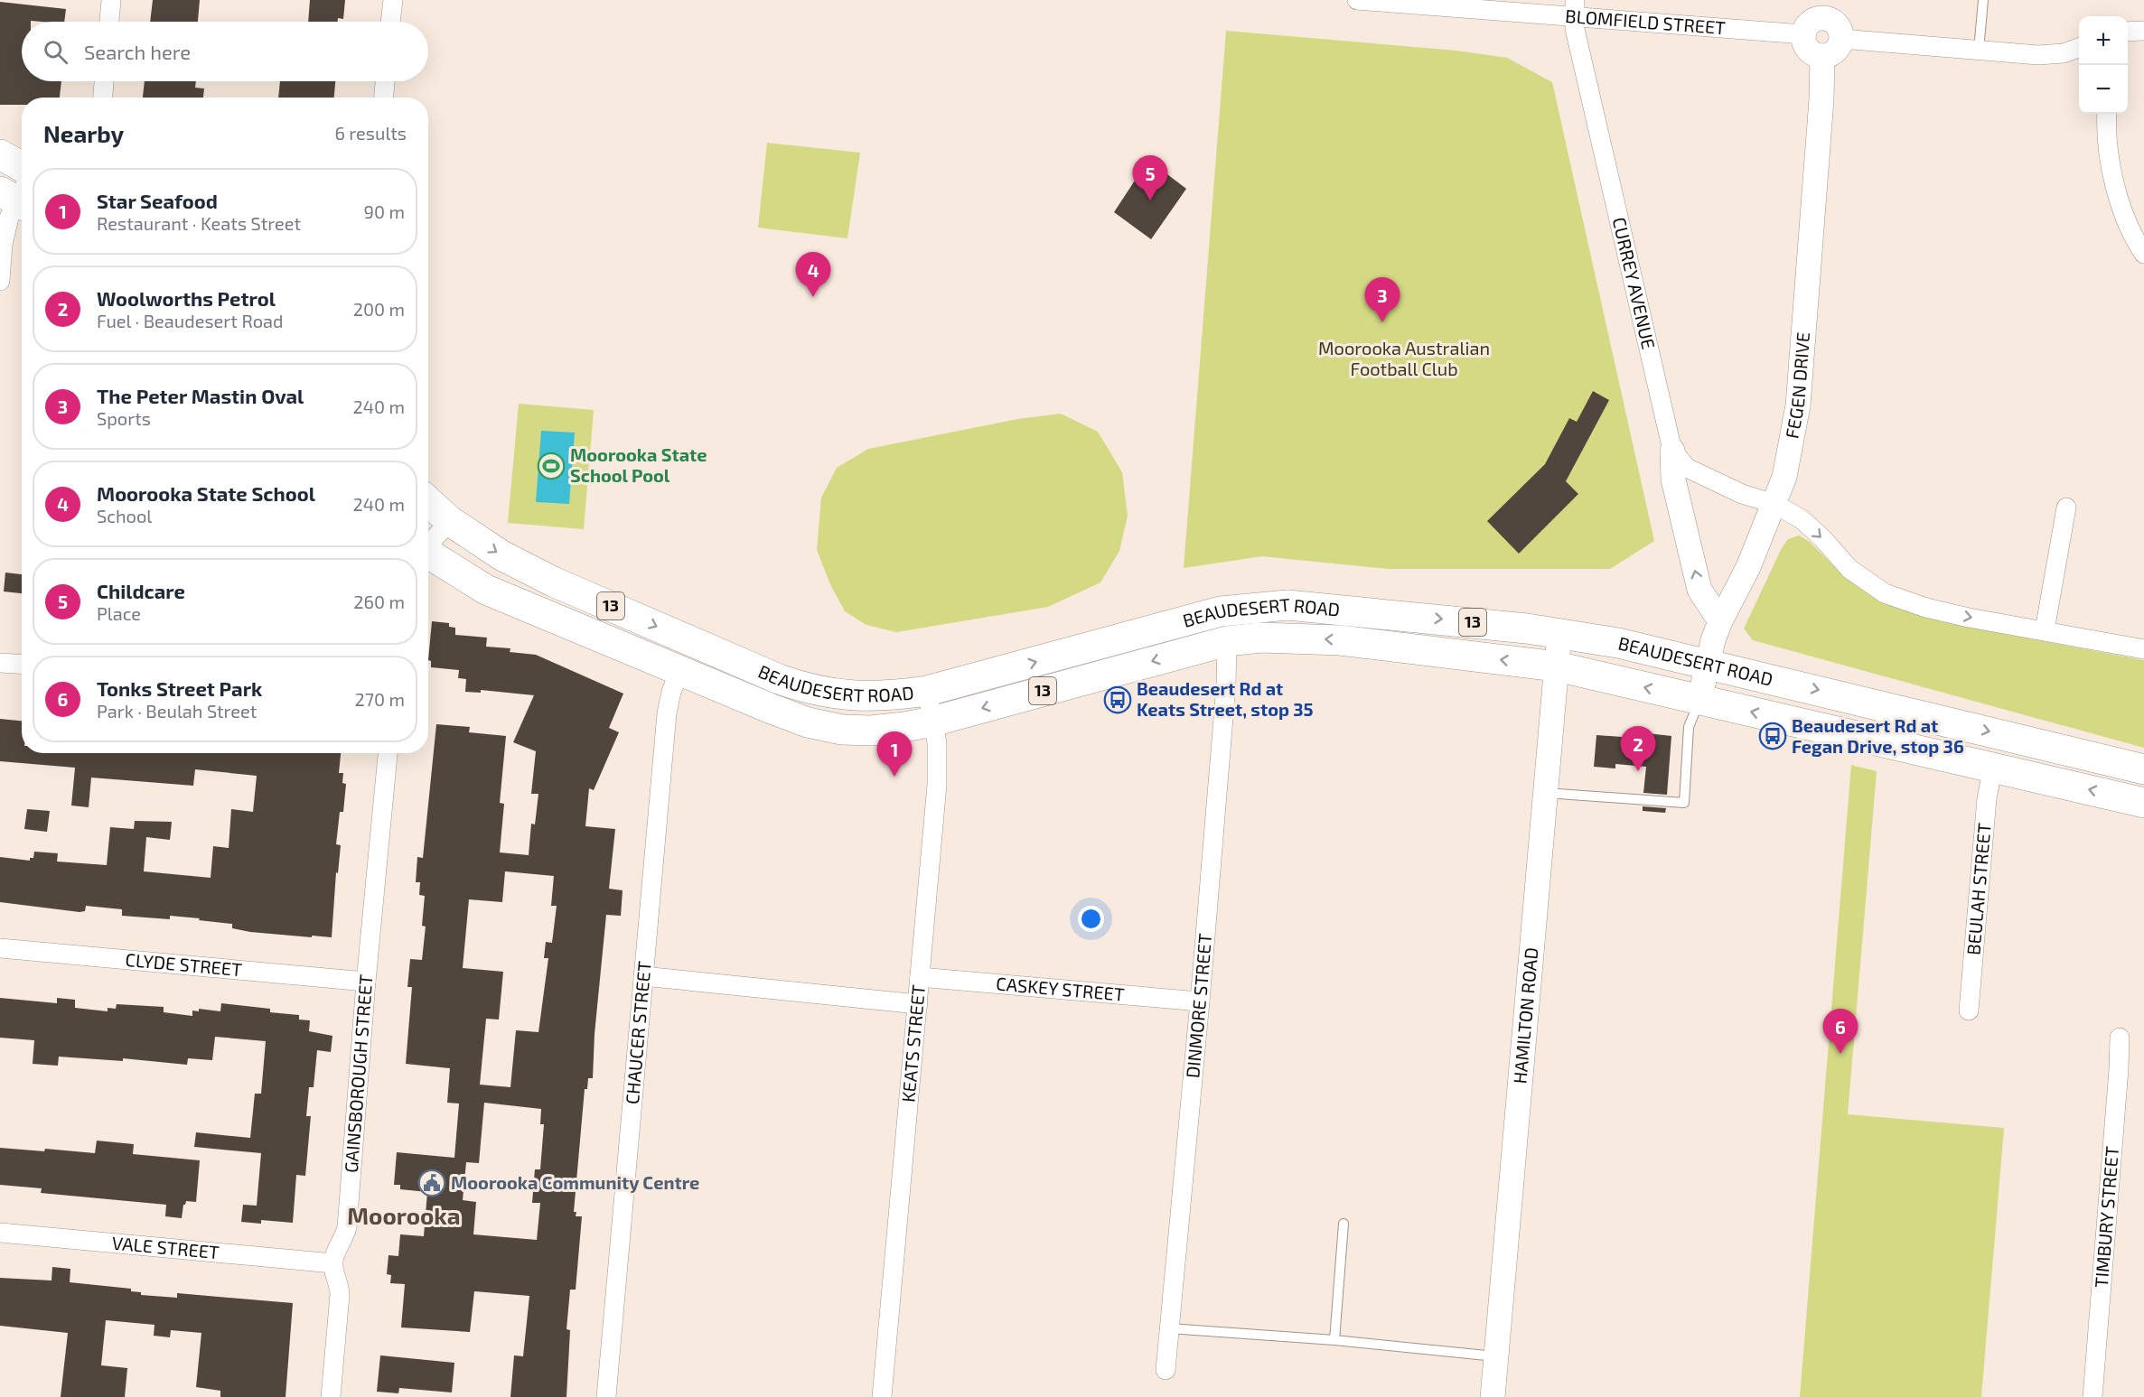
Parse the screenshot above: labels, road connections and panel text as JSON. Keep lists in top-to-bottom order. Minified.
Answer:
{"streets":{"highway":["13","BEAUDESERT ROAD"],"street":["BLOMFIELD STREET","CURREY AVENUE","FEGEN DRIVE","BEULAH STREET","CLYDE STREET","CASKEY STREET","DINMORE STREET","HAMILTON ROAD","CHAUCER STREET","KEATS STREET","GAINSBOROUGH STREET","TIMBURY STREET","VALE STREET"]},"crossings":[["BLOMFIELD STREET","CURREY AVENUE"],["BLOMFIELD STREET","FEGEN DRIVE"],["FEGEN DRIVE","BEAUDESERT ROAD"],["BEAUDESERT ROAD","BEULAH STREET"],["BEAUDESERT ROAD","DINMORE STREET"],["BEAUDESERT ROAD","HAMILTON ROAD"],["BEAUDESERT ROAD","CHAUCER STREET"],["BEAUDESERT ROAD","KEATS STREET"],["CLYDE STREET","GAINSBOROUGH STREET"],["CASKEY STREET","DINMORE STREET"],["CASKEY STREET","KEATS STREET"],["GAINSBOROUGH STREET","VALE STREET"]],"districts":["Moorooka"],"parks":["Moorooka Australian Football Club"],"places":{"sports":["Moorooka State School Pool"],"bus stop":["Beaudesert Rd at Keats Street, stop 35","Beaudesert Rd at Fegan Drive, stop 36"],"public building":["Moorooka Community Centre"]},"page":{"map_buttons":["+","−"],"search":"Search here","heading":["Nearby","6 results"],"pins":["5","4","3","2","1","6"],"list":[{"mark":"1","name":"Star Seafood","note":"Restaurant · Keats Street","value":"90 m"},{"mark":"2","name":"Woolworths Petrol","note":"Fuel · Beaudesert Road","value":"200 m"},{"mark":"3","name":"The Peter Mastin Oval","note":"Sports","value":"240 m"},{"mark":"4","name":"Moorooka State School","note":"School","value":"240 m"},{"mark":"5","name":"Childcare","note":"Place","value":"260 m"},{"mark":"6","name":"Tonks Street Park","note":"Park · Beulah Street","value":"270 m"}]}}
